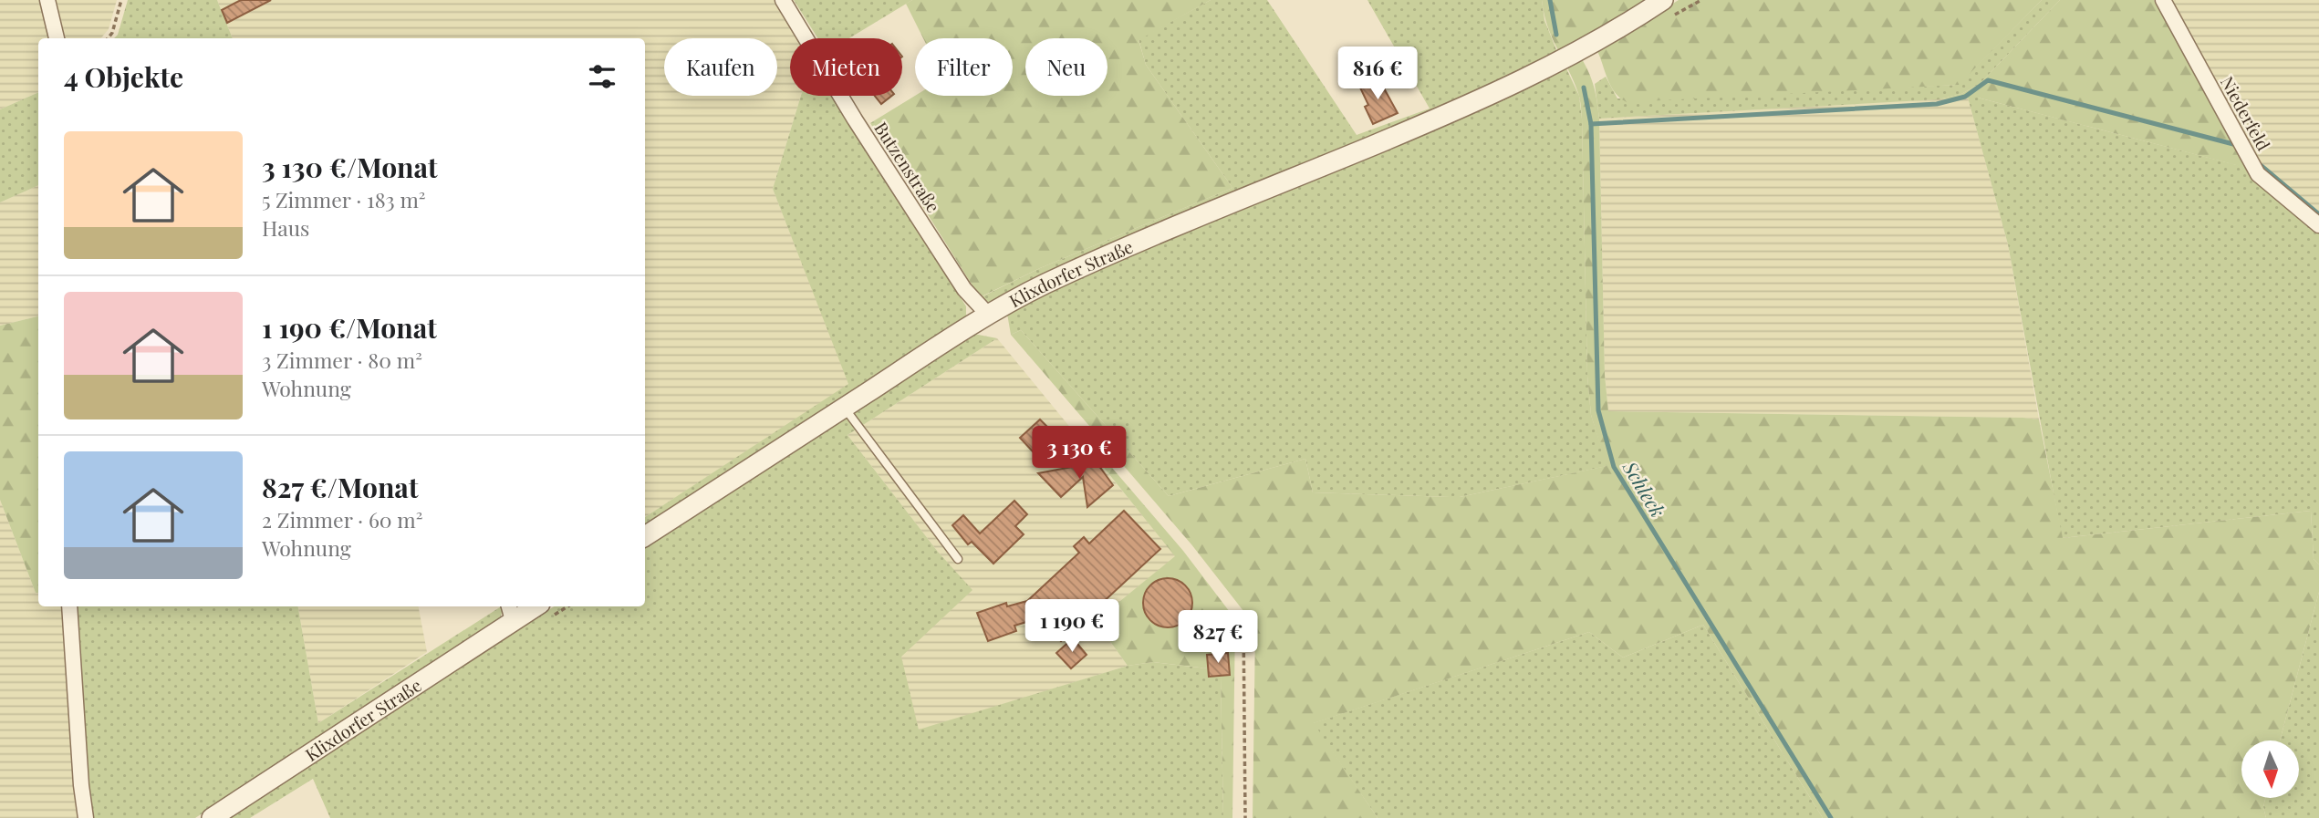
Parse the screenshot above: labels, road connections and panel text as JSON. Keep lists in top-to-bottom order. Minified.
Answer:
{"streets":{"street":["Niederfeld","Butzenstraße","Klixdorfer Straße"]},"crossings":[["Butzenstraße","Klixdorfer Straße"]],"water":["Schleck"],"north":"bottom","page":{"chip":["Kaufen","Mieten","Filter","Neu"],"heading":"4 Objekte","price":["816 €","3 130 €","1 190 €","827 €"],"list":[{"name":"3 130 €/Monat","note":"5 Zimmer · 183 m² · Haus"},{"name":"1 190 €/Monat","note":"3 Zimmer · 80 m² · Wohnung"},{"name":"827 €/Monat","note":"2 Zimmer · 60 m² · Wohnung"}]}}
